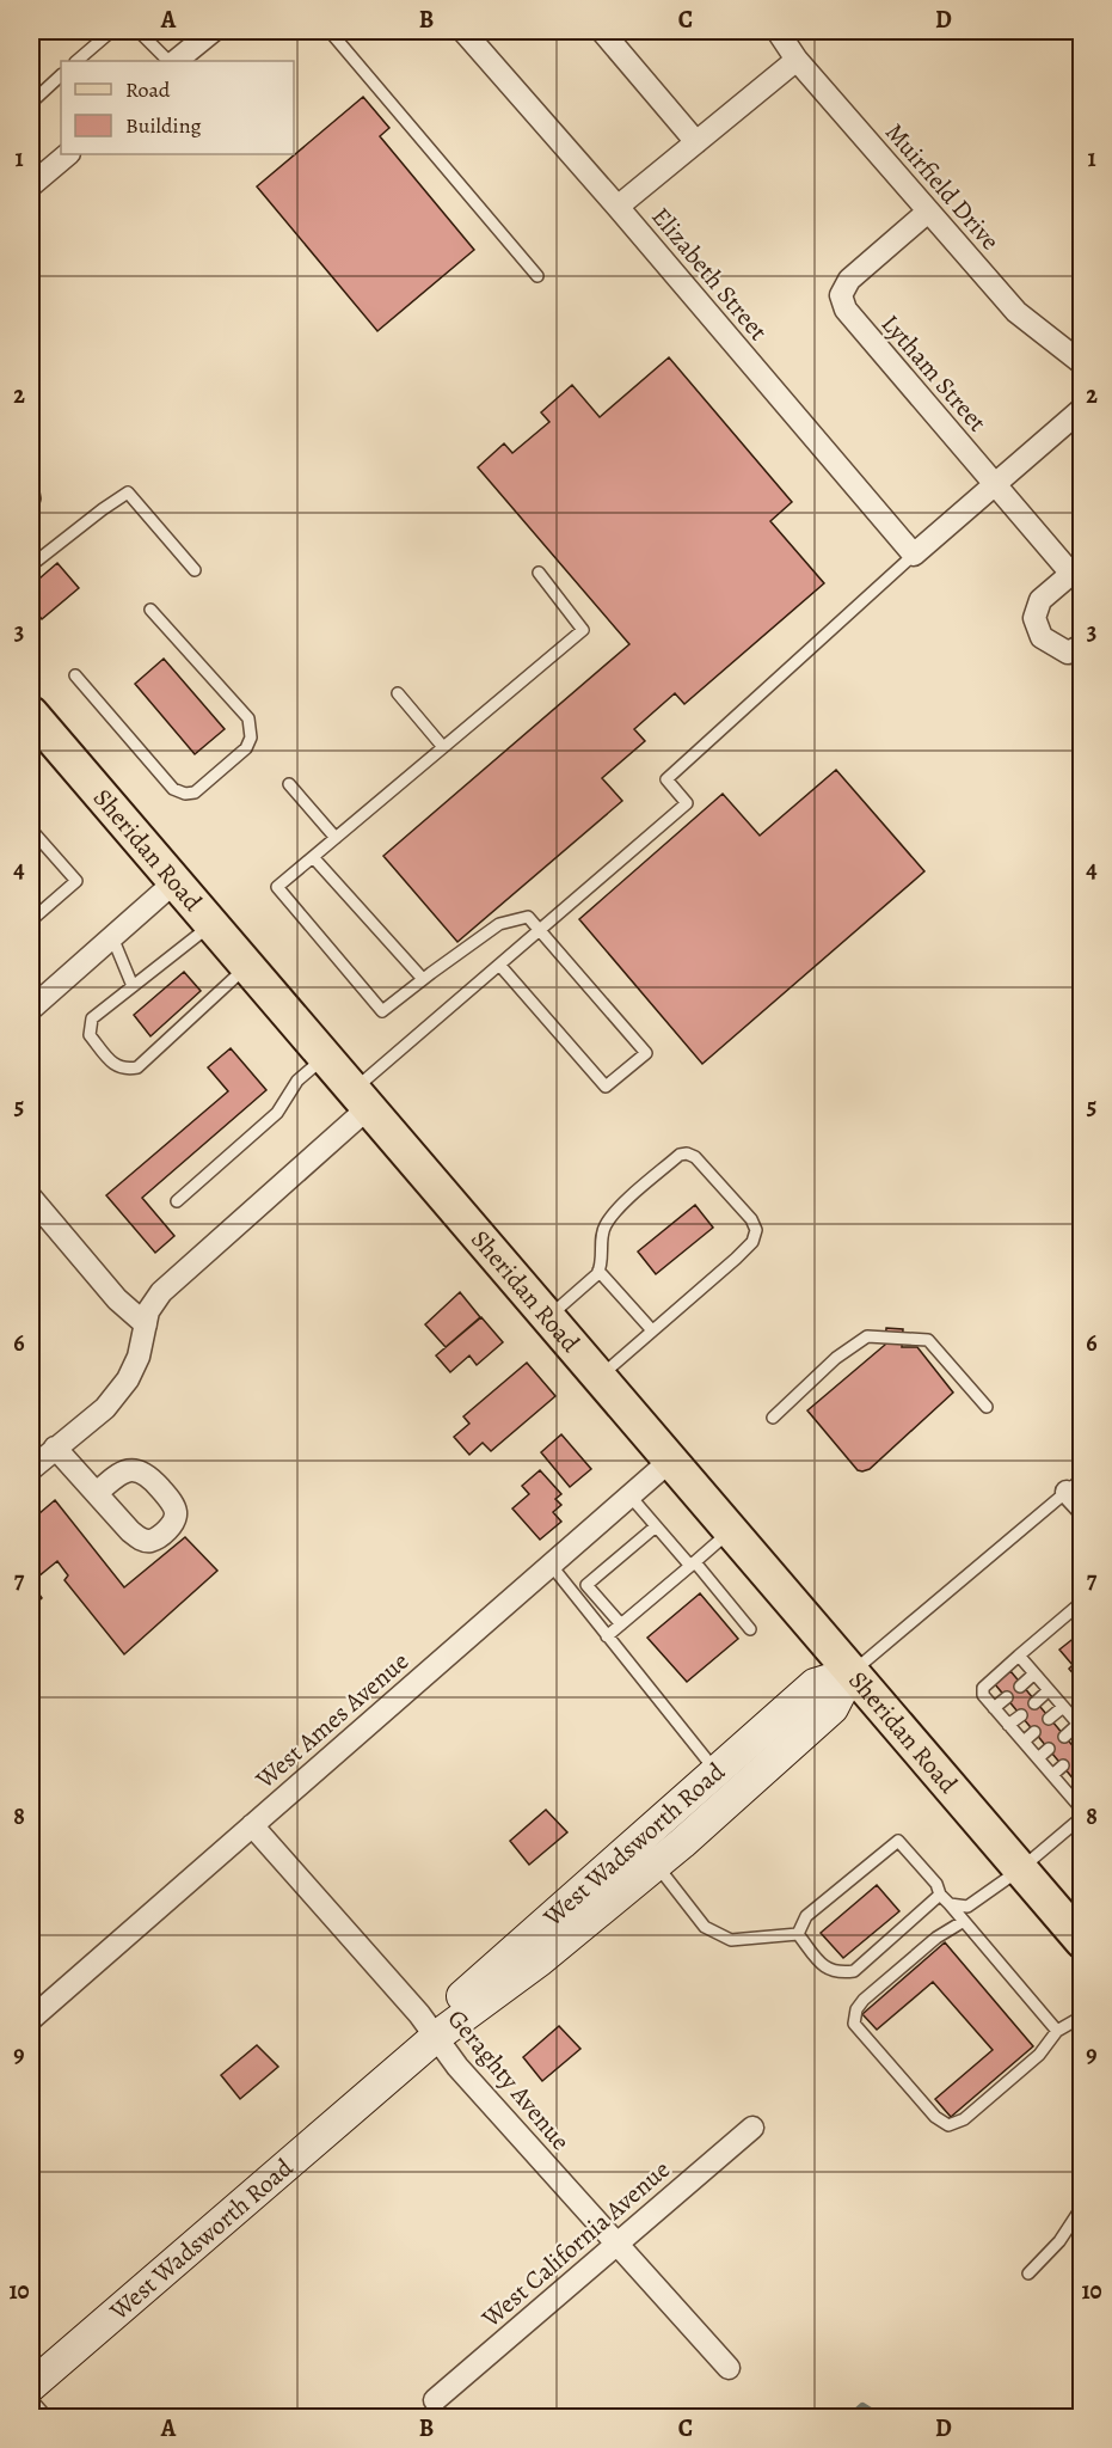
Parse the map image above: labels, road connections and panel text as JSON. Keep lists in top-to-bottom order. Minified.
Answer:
{"streets":{"main road":["Sheridan Road","West Wadsworth Road"],"street":["Muirfield Drive","Elizabeth Street","Lytham Street","West Ames Avenue","Geraghty Avenue","West California Avenue"]},"crossings":[["Muirfield Drive","Lytham Street"],["Sheridan Road","West Ames Avenue"],["Sheridan Road","West Wadsworth Road"],["West Ames Avenue","Geraghty Avenue"],["West Wadsworth Road","Geraghty Avenue"],["Geraghty Avenue","West California Avenue"]],"legend":["Road","Building"],"grid":{"columns":["A","B","C","D"],"rows":["1","2","3","4","5","6","7","8","9","10"]}}
